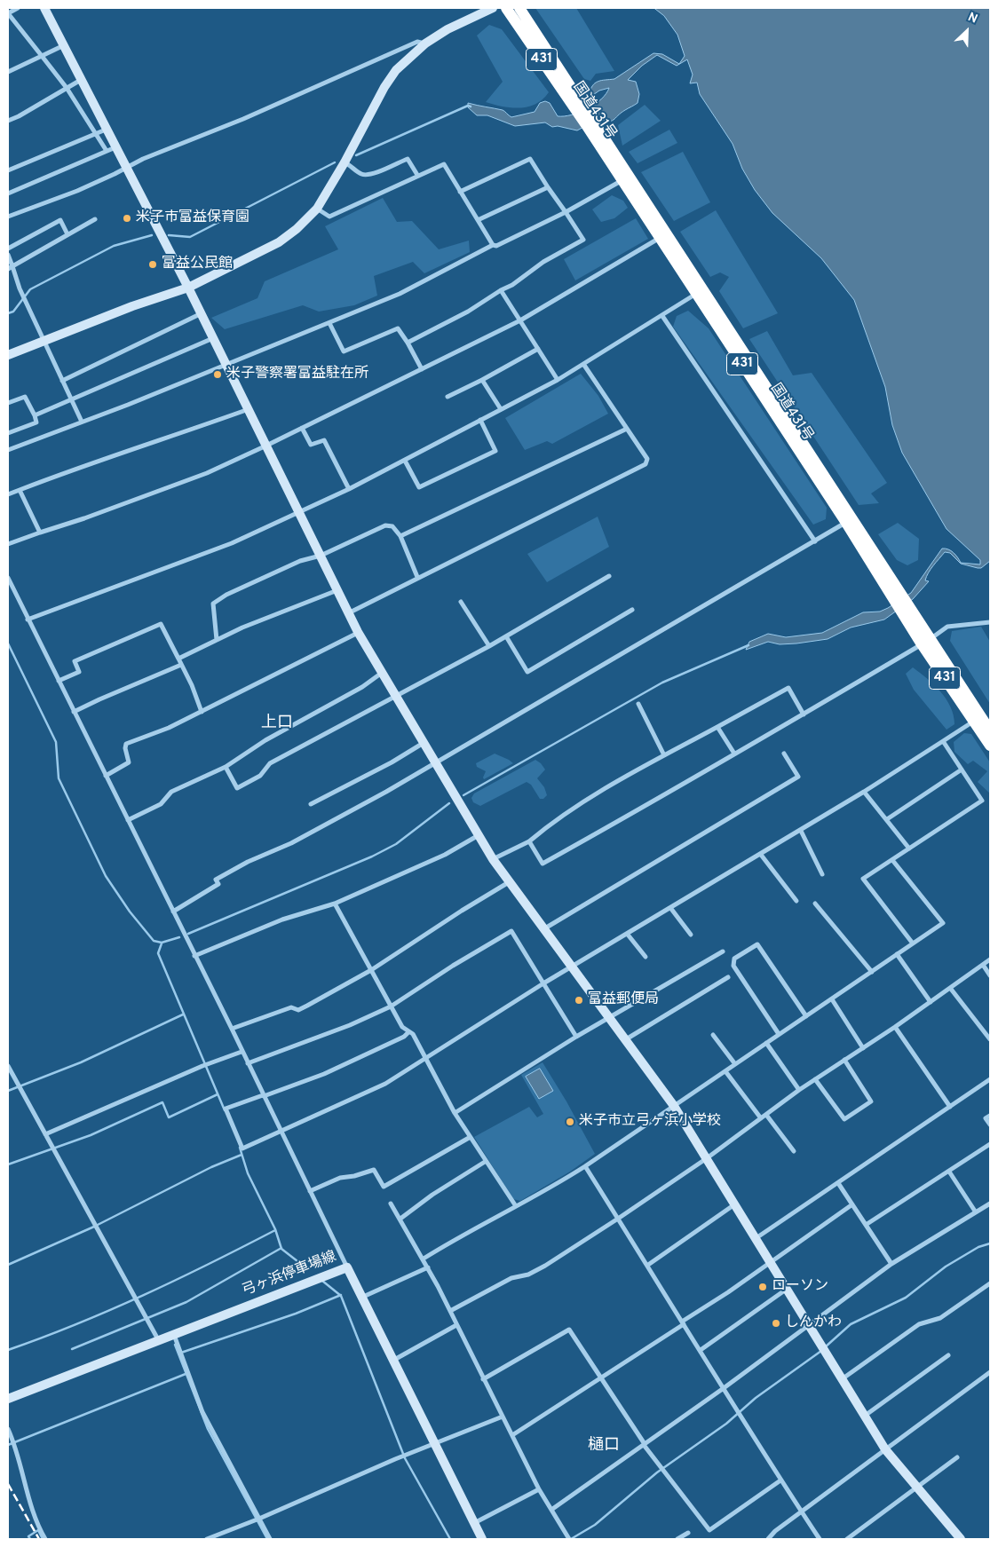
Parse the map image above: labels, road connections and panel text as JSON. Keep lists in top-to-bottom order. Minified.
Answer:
{"streets":{"highway":["431","国道431号"],"street":["弓ヶ浜停車場線"]},"districts":["上口","樋口"],"places":["米子市富益保育園","富益公民館","米子警察署富益駐在所","富益郵便局","米子市立弓ヶ浜小学校","ローソン","しんかわ"],"north":"top right"}
